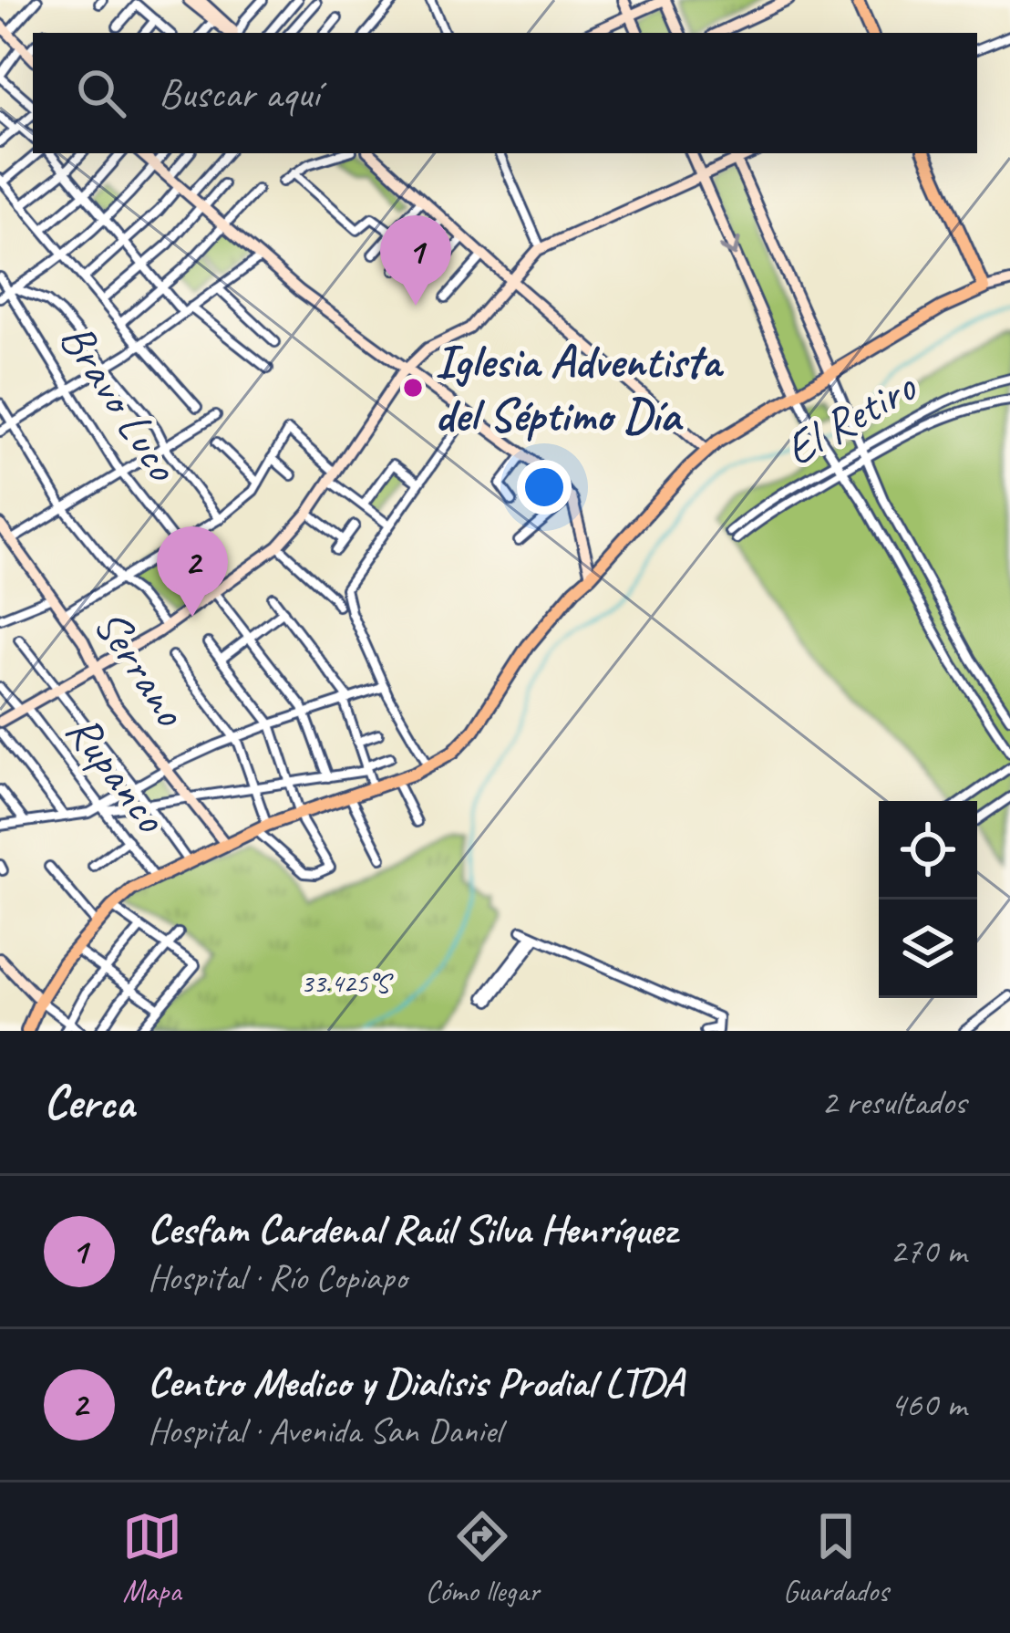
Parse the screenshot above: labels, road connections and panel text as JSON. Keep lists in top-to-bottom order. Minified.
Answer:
{"streets":{"street":["Bravo Luco","El Retiro","Serrano","Rupanco"]},"places":["Iglesia Adventista del Séptimo Día"],"page":{"search":"Buscar aquí","pins":["1","2"],"heading":["Cerca","2 resultados"],"list":[{"mark":"1","name":"Cesfam Cardenal Raúl Silva Henríquez","note":"Hospital · Río Copiapo","value":"270 m"},{"mark":"2","name":"Centro Medico y Dialisis Prodial LTDA","note":"Hospital · Avenida San Daniel","value":"460 m"}],"nav":["Mapa","Cómo llegar","Guardados"]},"coordinates":["33.425°S"]}
